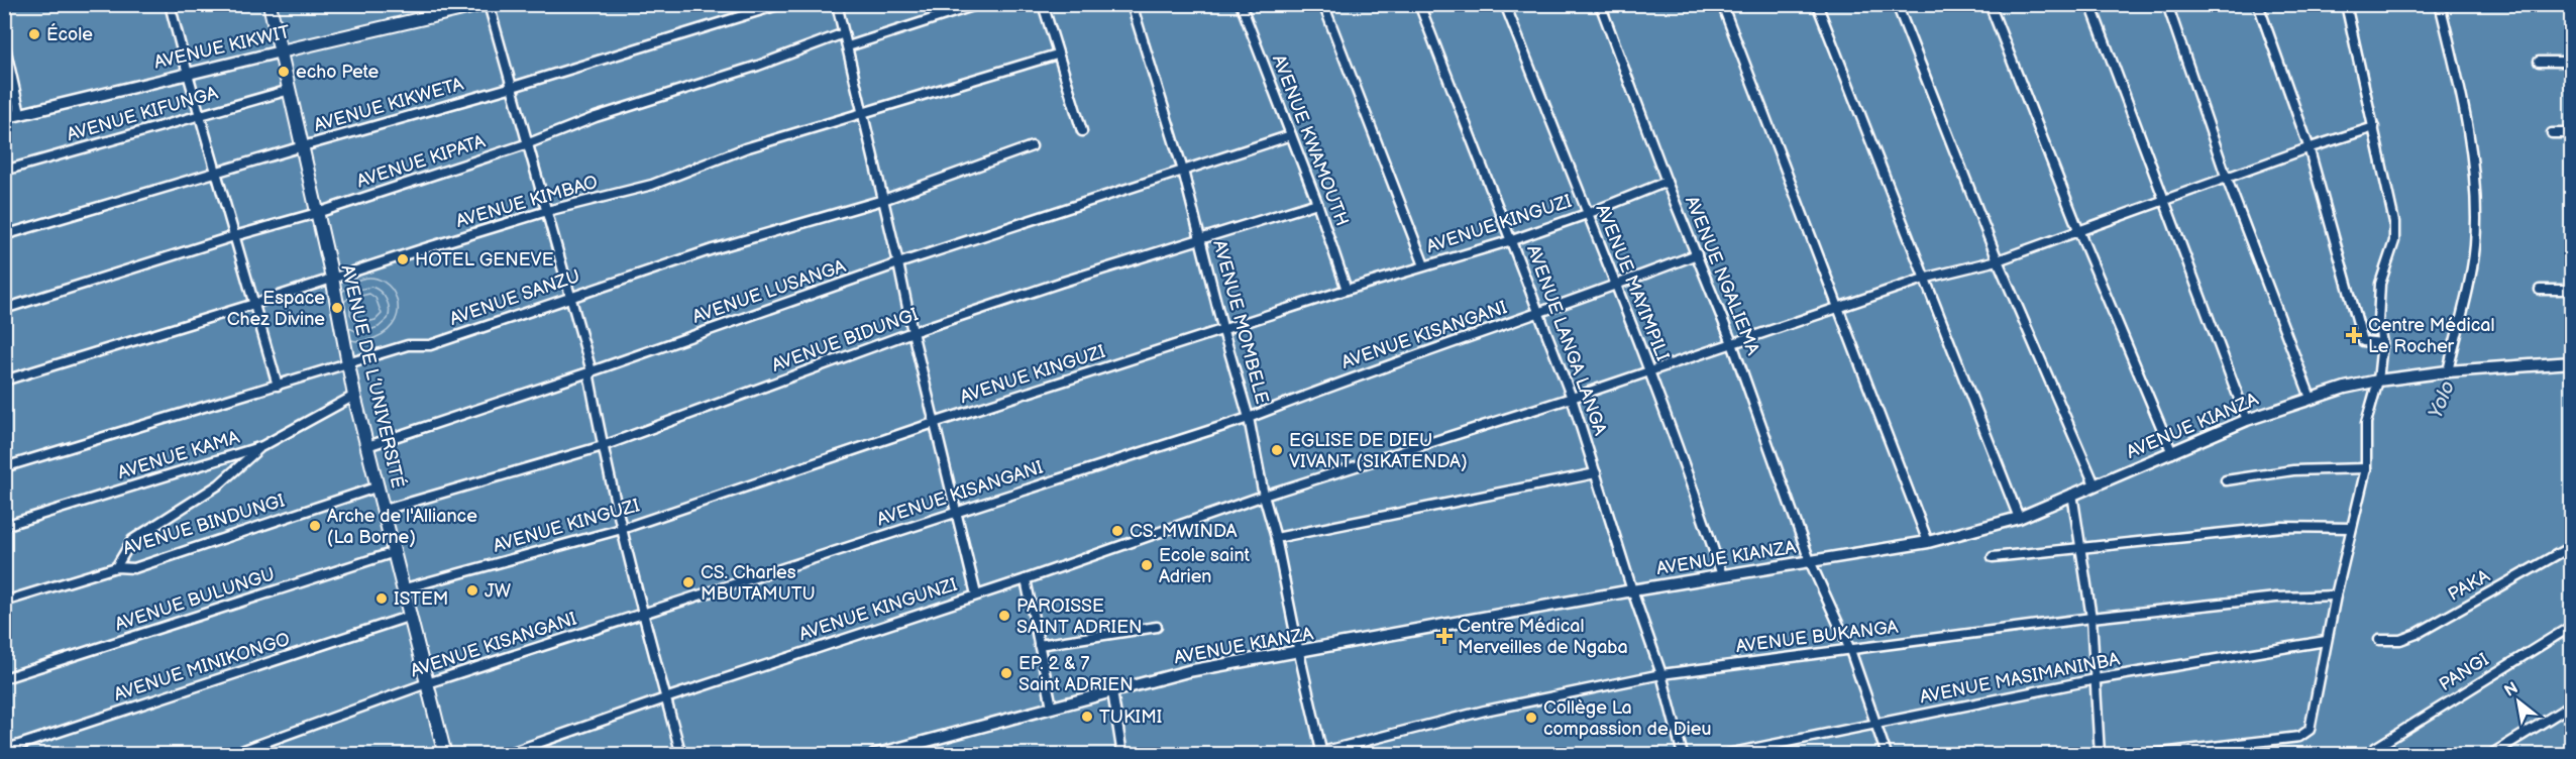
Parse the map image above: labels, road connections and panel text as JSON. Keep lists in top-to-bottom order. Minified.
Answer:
{"streets":{"main road":["AVENUE KIKWIT","AVENUE DE L’UNIVERSITÉ"],"street":["AVENUE KIKWETA","AVENUE KIFUNGA","AVENUE KWAMOUTH","AVENUE KIPATA","AVENUE KIMBAO","AVENUE KINGUZI","AVENUE NGALIEMA","AVENUE MAYIMPILI","AVENUE LUSANGA","AVENUE SANZU","AVENUE MOMBELE","AVENUE KISANGANI","AVENUE BIDUNGI","AVENUE LANGA LANGA","AVENUE KIANZA","AVENUE KAMA","AVENUE BINDUNGI","PAKA","AVENUE BULUNGU","AVENUE KINGUNZI","AVENUE BUKANGA","AVENUE MINIKONGO","PANGI","AVENUE MASIMANINBA"]},"crossings":[["AVENUE KIKWIT","AVENUE DE L’UNIVERSITÉ"],["AVENUE KIKWETA","AVENUE DE L’UNIVERSITÉ"],["AVENUE KIFUNGA","AVENUE DE L’UNIVERSITÉ"],["AVENUE KWAMOUTH","AVENUE KINGUZI"],["AVENUE KWAMOUTH","AVENUE LUSANGA"],["AVENUE KWAMOUTH","AVENUE BIDUNGI"],["AVENUE KIPATA","AVENUE DE L’UNIVERSITÉ"],["AVENUE KIMBAO","AVENUE DE L’UNIVERSITÉ"],["AVENUE KINGUZI","AVENUE NGALIEMA"],["AVENUE KINGUZI","AVENUE MAYIMPILI"],["AVENUE KINGUZI","AVENUE MOMBELE"],["AVENUE KINGUZI","AVENUE LANGA LANGA"],["AVENUE KINGUZI","AVENUE DE L’UNIVERSITÉ"],["AVENUE NGALIEMA","AVENUE KISANGANI"],["AVENUE NGALIEMA","AVENUE KIANZA"],["AVENUE NGALIEMA","AVENUE KINGUNZI"],["AVENUE NGALIEMA","AVENUE BUKANGA"],["AVENUE NGALIEMA","AVENUE MASIMANINBA"],["AVENUE MAYIMPILI","AVENUE KISANGANI"],["AVENUE MAYIMPILI","AVENUE KIANZA"],["AVENUE MAYIMPILI","AVENUE KINGUNZI"],["AVENUE LUSANGA","AVENUE MOMBELE"],["AVENUE LUSANGA","AVENUE DE L’UNIVERSITÉ"],["AVENUE SANZU","AVENUE DE L’UNIVERSITÉ"],["AVENUE MOMBELE","AVENUE KISANGANI"],["AVENUE MOMBELE","AVENUE BIDUNGI"],["AVENUE MOMBELE","AVENUE KIANZA"],["AVENUE MOMBELE","AVENUE KINGUNZI"],["AVENUE MOMBELE","AVENUE BUKANGA"],["AVENUE KISANGANI","AVENUE LANGA LANGA"],["AVENUE KISANGANI","AVENUE DE L’UNIVERSITÉ"],["AVENUE BIDUNGI","AVENUE DE L’UNIVERSITÉ"],["AVENUE LANGA LANGA","AVENUE KIANZA"],["AVENUE LANGA LANGA","AVENUE KINGUNZI"],["AVENUE LANGA LANGA","AVENUE BUKANGA"],["AVENUE DE L’UNIVERSITÉ","AVENUE KAMA"],["AVENUE DE L’UNIVERSITÉ","AVENUE BINDUNGI"],["AVENUE DE L’UNIVERSITÉ","AVENUE BULUNGU"],["AVENUE DE L’UNIVERSITÉ","AVENUE MINIKONGO"]],"water":["Yolo"],"places":{"other":["École","echo Pete","HOTEL GENEVE","Espace Chez Divine","EGLISE DE DIEU VIVANT (SIKATENDA)","Arche de l'Alliance (La Borne)","CS. MWINDA","Ecole saint Adrien","CS. Charles MBUTAMUTU","JW","ISTEM","PAROISSE SAINT ADRIEN","EP. 2 & 7 Saint ADRIEN","TUKIMI","Collège La compassion de Dieu"],"health":["Centre Médical Le Rocher","Centre Médical Merveilles de Ngaba"]},"north":"top left"}
